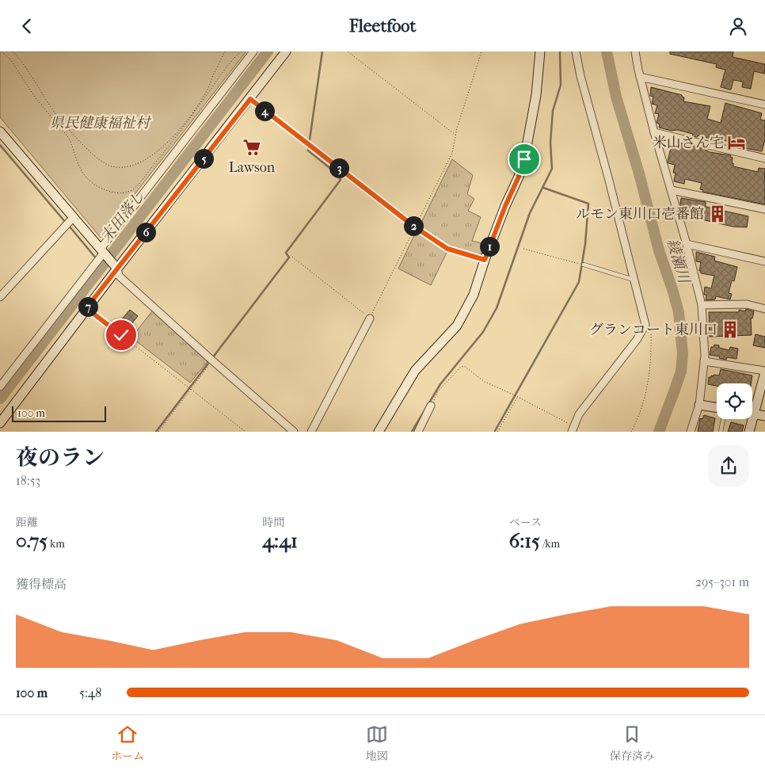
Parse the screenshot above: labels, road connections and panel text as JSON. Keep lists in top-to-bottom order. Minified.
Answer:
{"water":["末田落し","綾瀬川"],"parks":["県民健康福祉村"],"places":{"hotel":["米山さん宅"],"supermarket":["Lawson"],"building":["ルモン東川口壱番館","グランコート東川口"]},"scale_bar":"100 m","page":{"header":"Fleetfoot","pins":["4","5","3","2","6","1","7"],"scale":"100 m","heading":["夜のラン","18:53"],"stats":[["距離","0.75 km"],["時間","4:41"],["ペース","6:15 /km"]],"chart":["獲得標高","295–301 m"],"list":[{"name":"100 m","note":"5:48"}],"tabs":["ホーム","地図","保存済み"]}}
